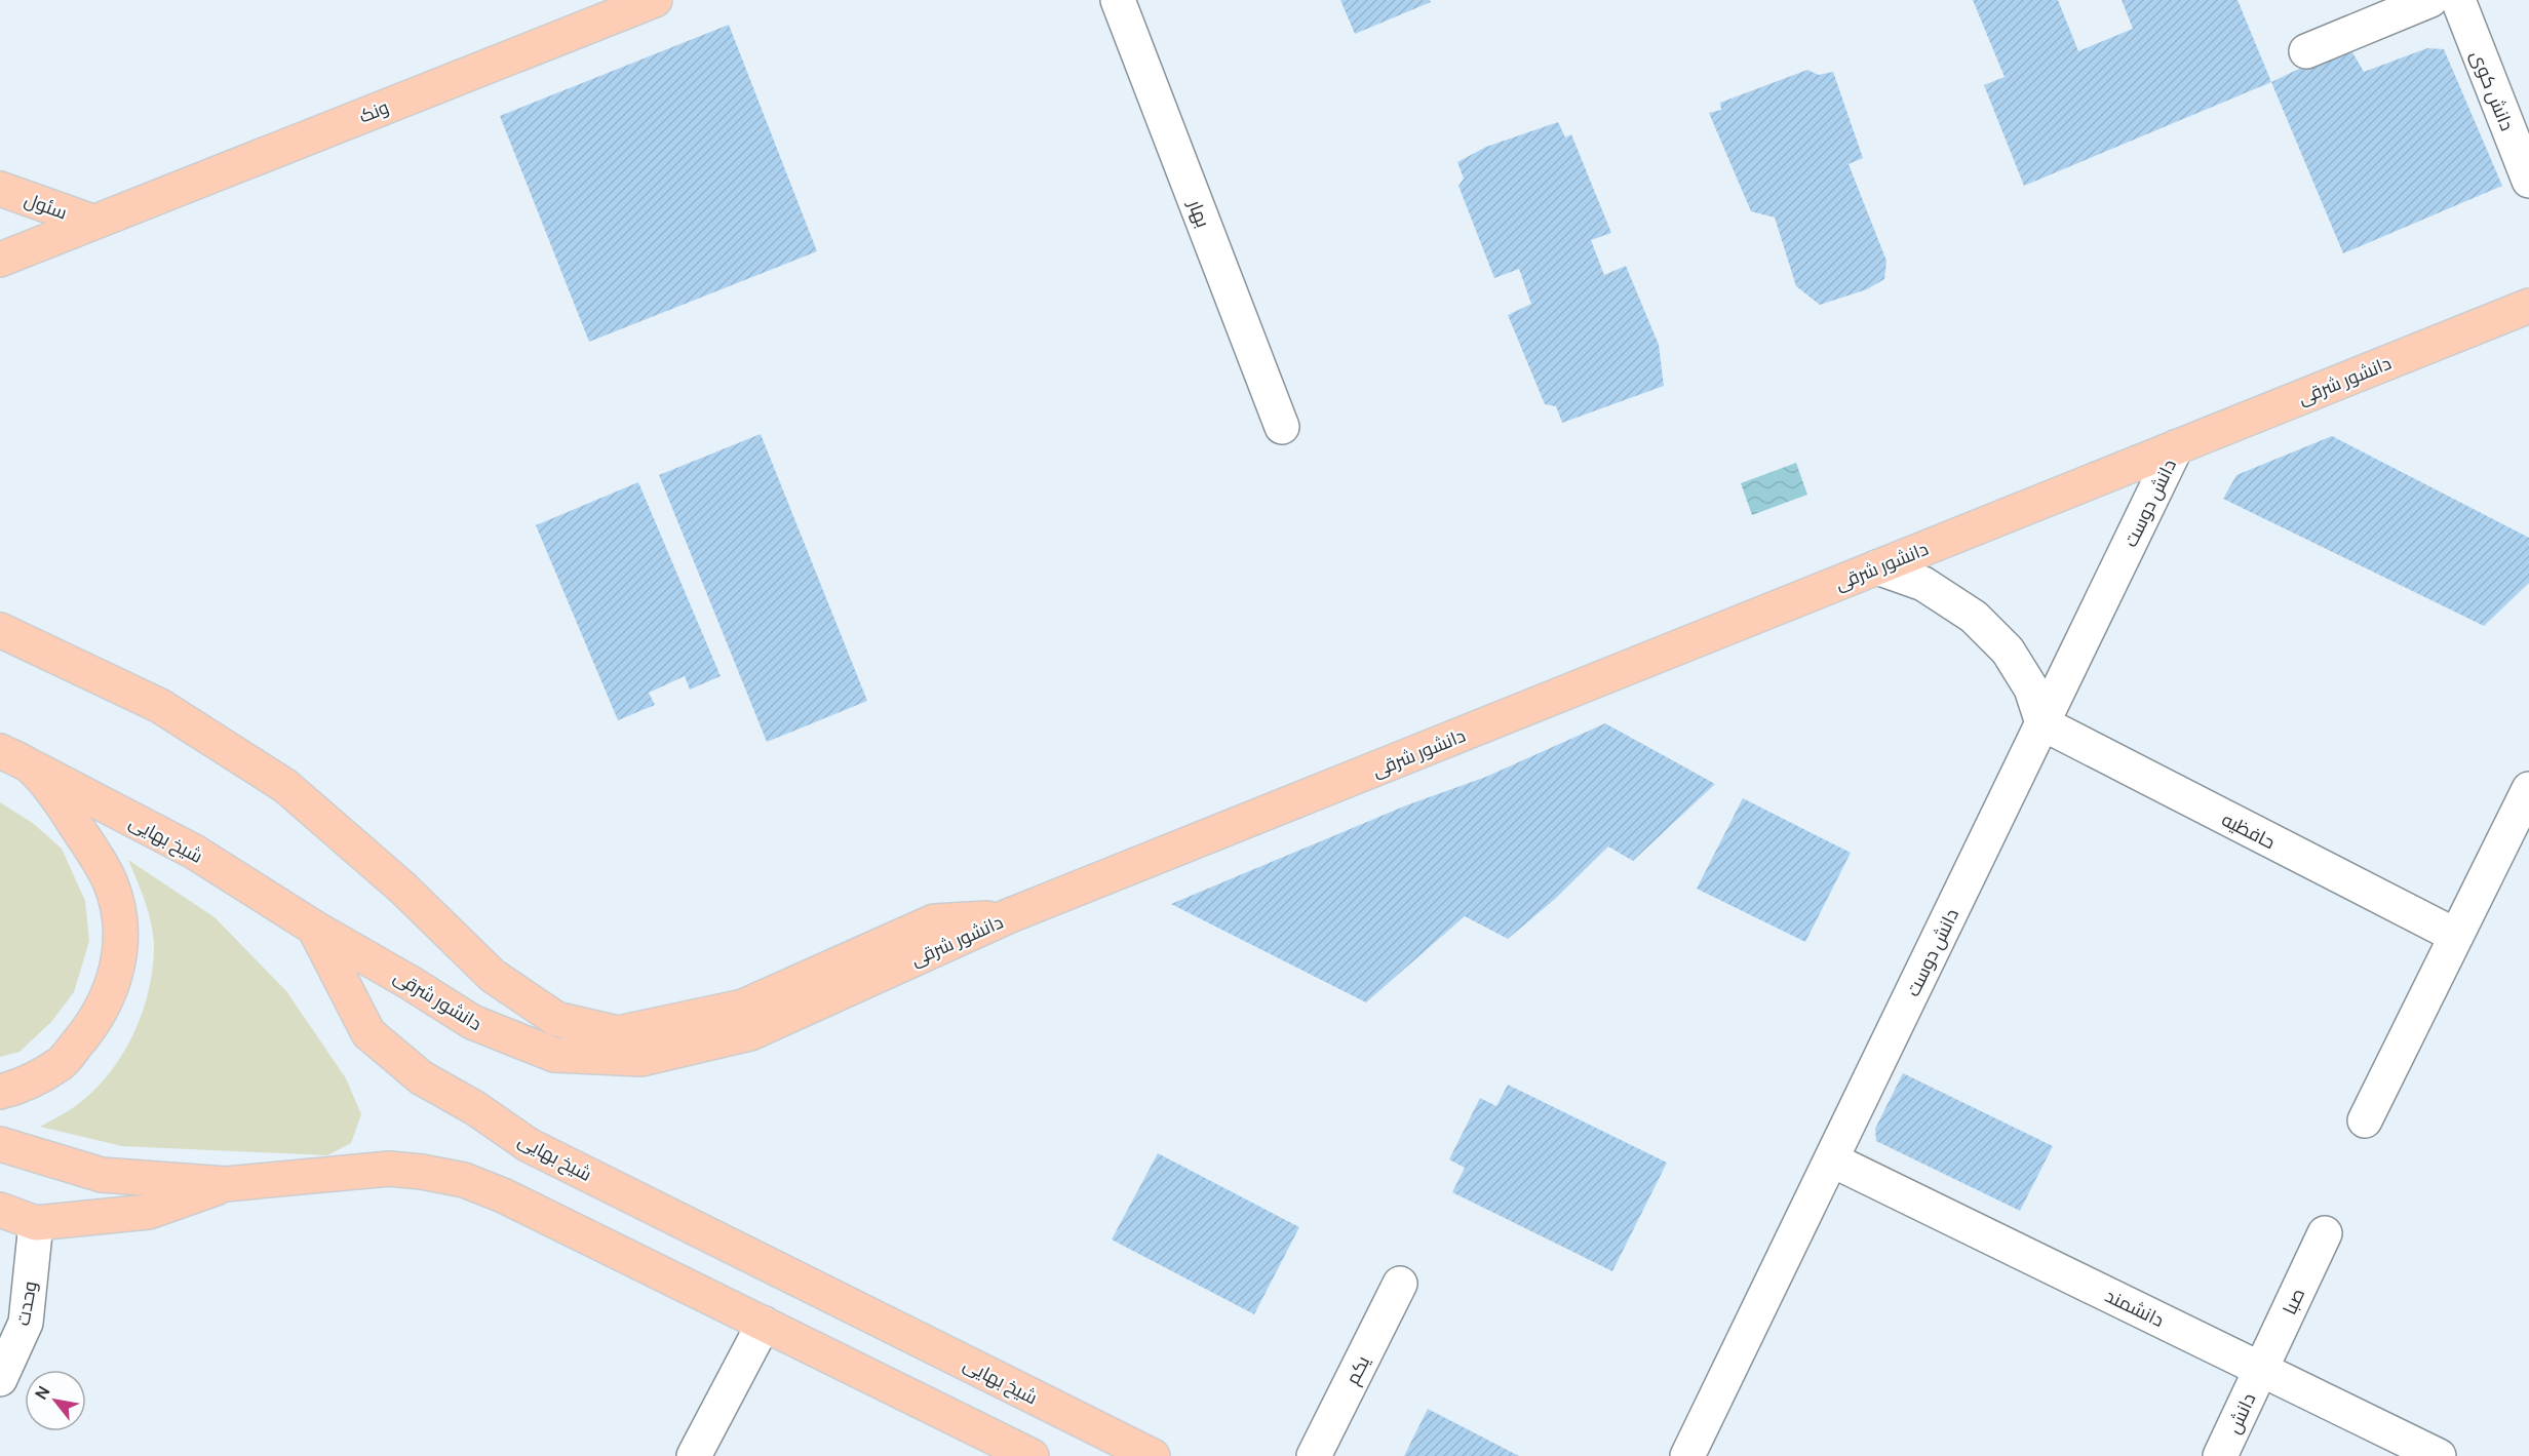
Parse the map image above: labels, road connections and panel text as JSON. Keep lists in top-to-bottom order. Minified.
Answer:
{"streets":{"main road":["ونک","سئول","دانشور شرقی","شیخ بهایی"],"street":["دانش کوی","بهار","دانش دوست","حافظیه","صبا","وحدت","دانشمند","یکم","دانش"]},"crossings":[["ونک","سئول"],["دانشور شرقی","دانش دوست"],["دانشور شرقی","شیخ بهایی"],["دانش دوست","حافظیه"],["دانش دوست","دانشمند"],["صبا","دانشمند"],["صبا","دانش"],["دانشمند","دانش"]],"north":"top left"}
